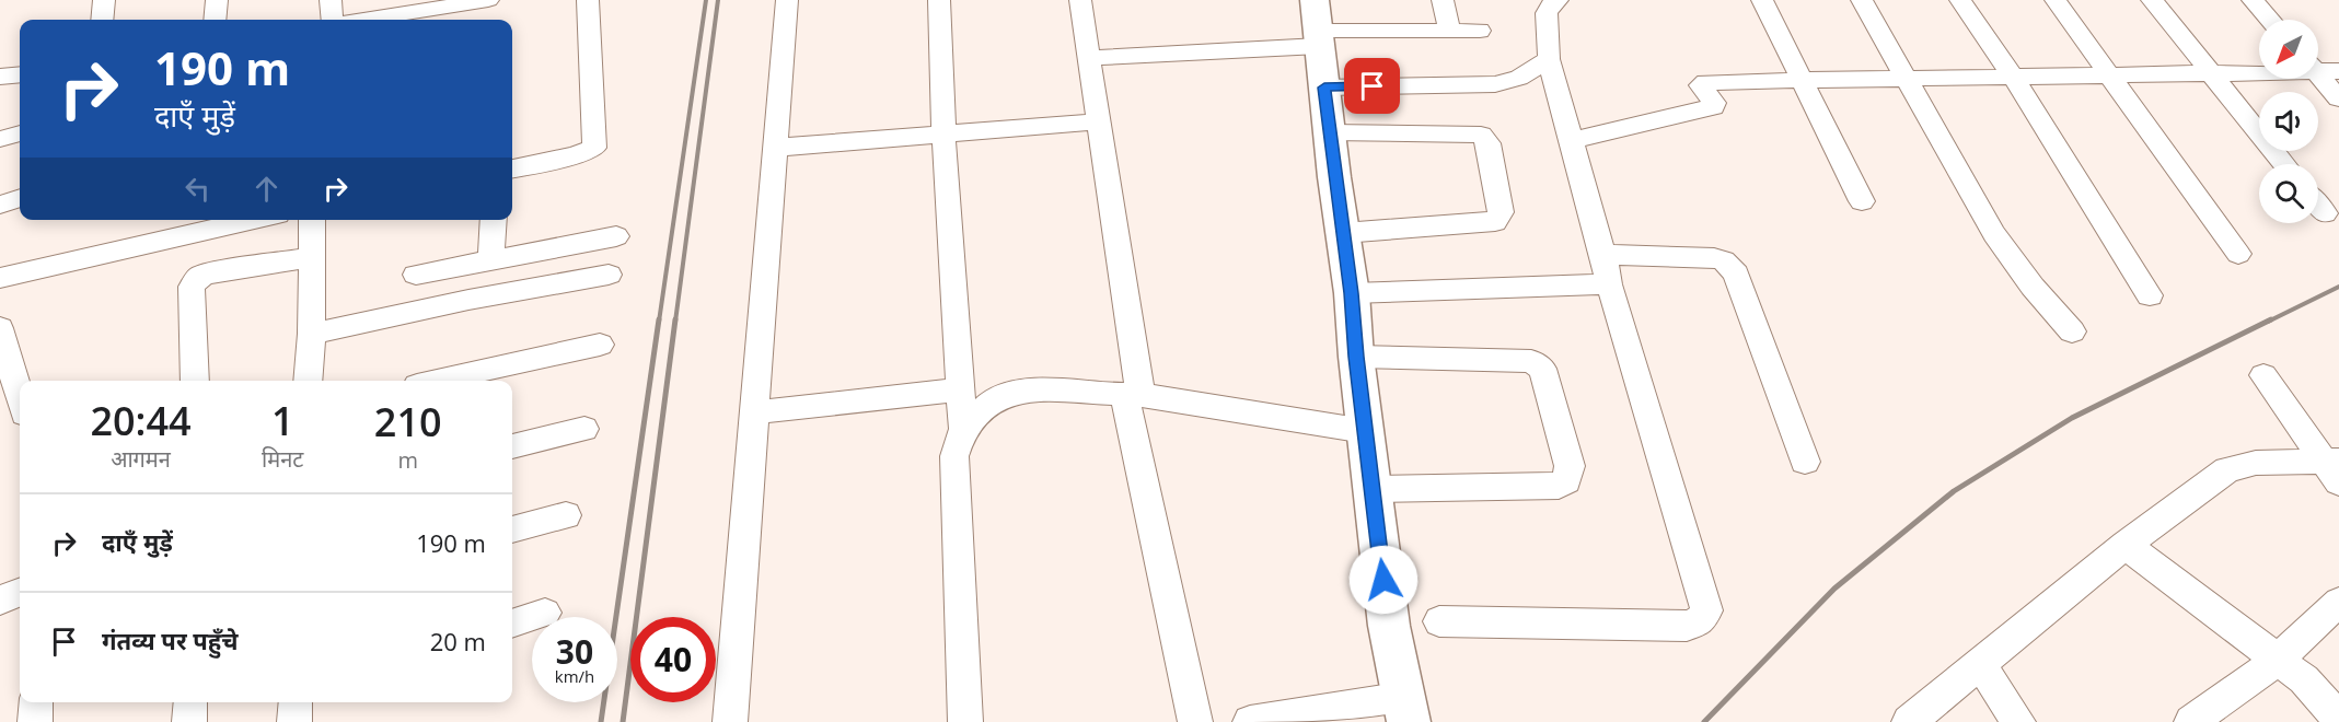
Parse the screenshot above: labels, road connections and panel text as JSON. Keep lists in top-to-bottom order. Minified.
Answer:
{"north":"bottom left","page":{"turn":["190 m","दाएँ मुड़ें"],"eta":["20:44","आगमन","1","मिनट","210","m"],"list":[{"name":"दाएँ मुड़ें","value":"190 m"},{"name":"गंतव्य पर पहुँचे","value":"20 m"}],"speed":"30 km/h","limit":"40"}}
